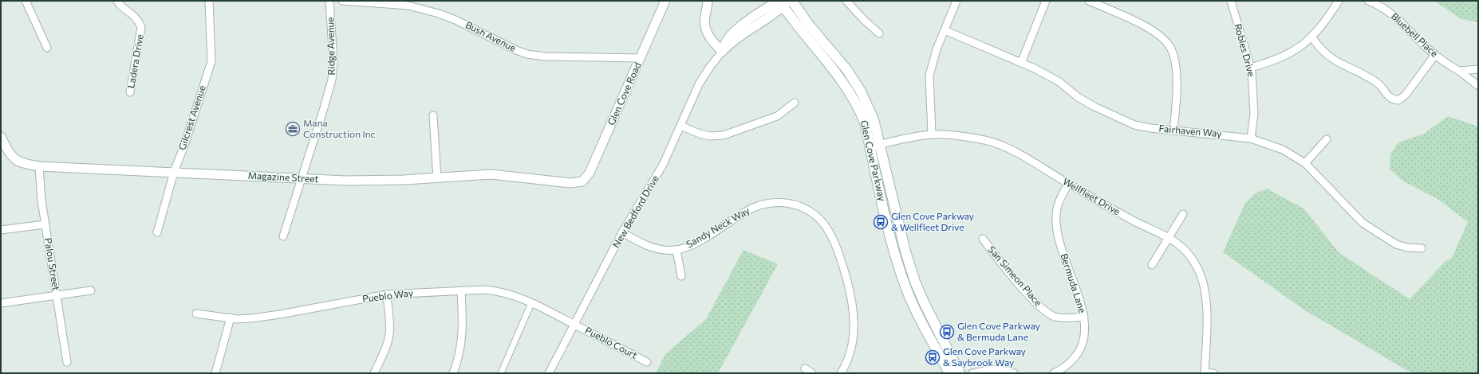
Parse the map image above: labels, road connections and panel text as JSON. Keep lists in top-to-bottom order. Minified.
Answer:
{"streets":{"main road":["Glen Cove Parkway"],"street":["Bluebell Place","Bush Avenue","Ridge Avenue","Robles Drive","Ladera Drive","Glen Cove Road","Gilcrest Avenue","Fairhaven Way","Magazine Street","Wellfleet Drive","New Bedford Drive","Sandy Neck Way","Palou Street","San Simeon Place","Bermuda Lane","Pueblo Way","Pueblo Court"]},"crossings":[["Bush Avenue","Glen Cove Road"],["Ridge Avenue","Magazine Street"],["Robles Drive","Fairhaven Way"],["Glen Cove Road","Magazine Street"],["Gilcrest Avenue","Magazine Street"],["Glen Cove Parkway","Wellfleet Drive"],["Glen Cove Parkway","New Bedford Drive"],["Magazine Street","Palou Street"],["Wellfleet Drive","Bermuda Lane"],["New Bedford Drive","Sandy Neck Way"],["New Bedford Drive","Pueblo Way"],["New Bedford Drive","Pueblo Court"],["San Simeon Place","Bermuda Lane"],["Pueblo Way","Pueblo Court"]],"places":{"office":["Mana Construction Inc"],"bus stop":["Glen Cove Parkway & Wellfleet Drive","Glen Cove Parkway & Bermuda Lane","Glen Cove Parkway & Saybrook Way"]}}
